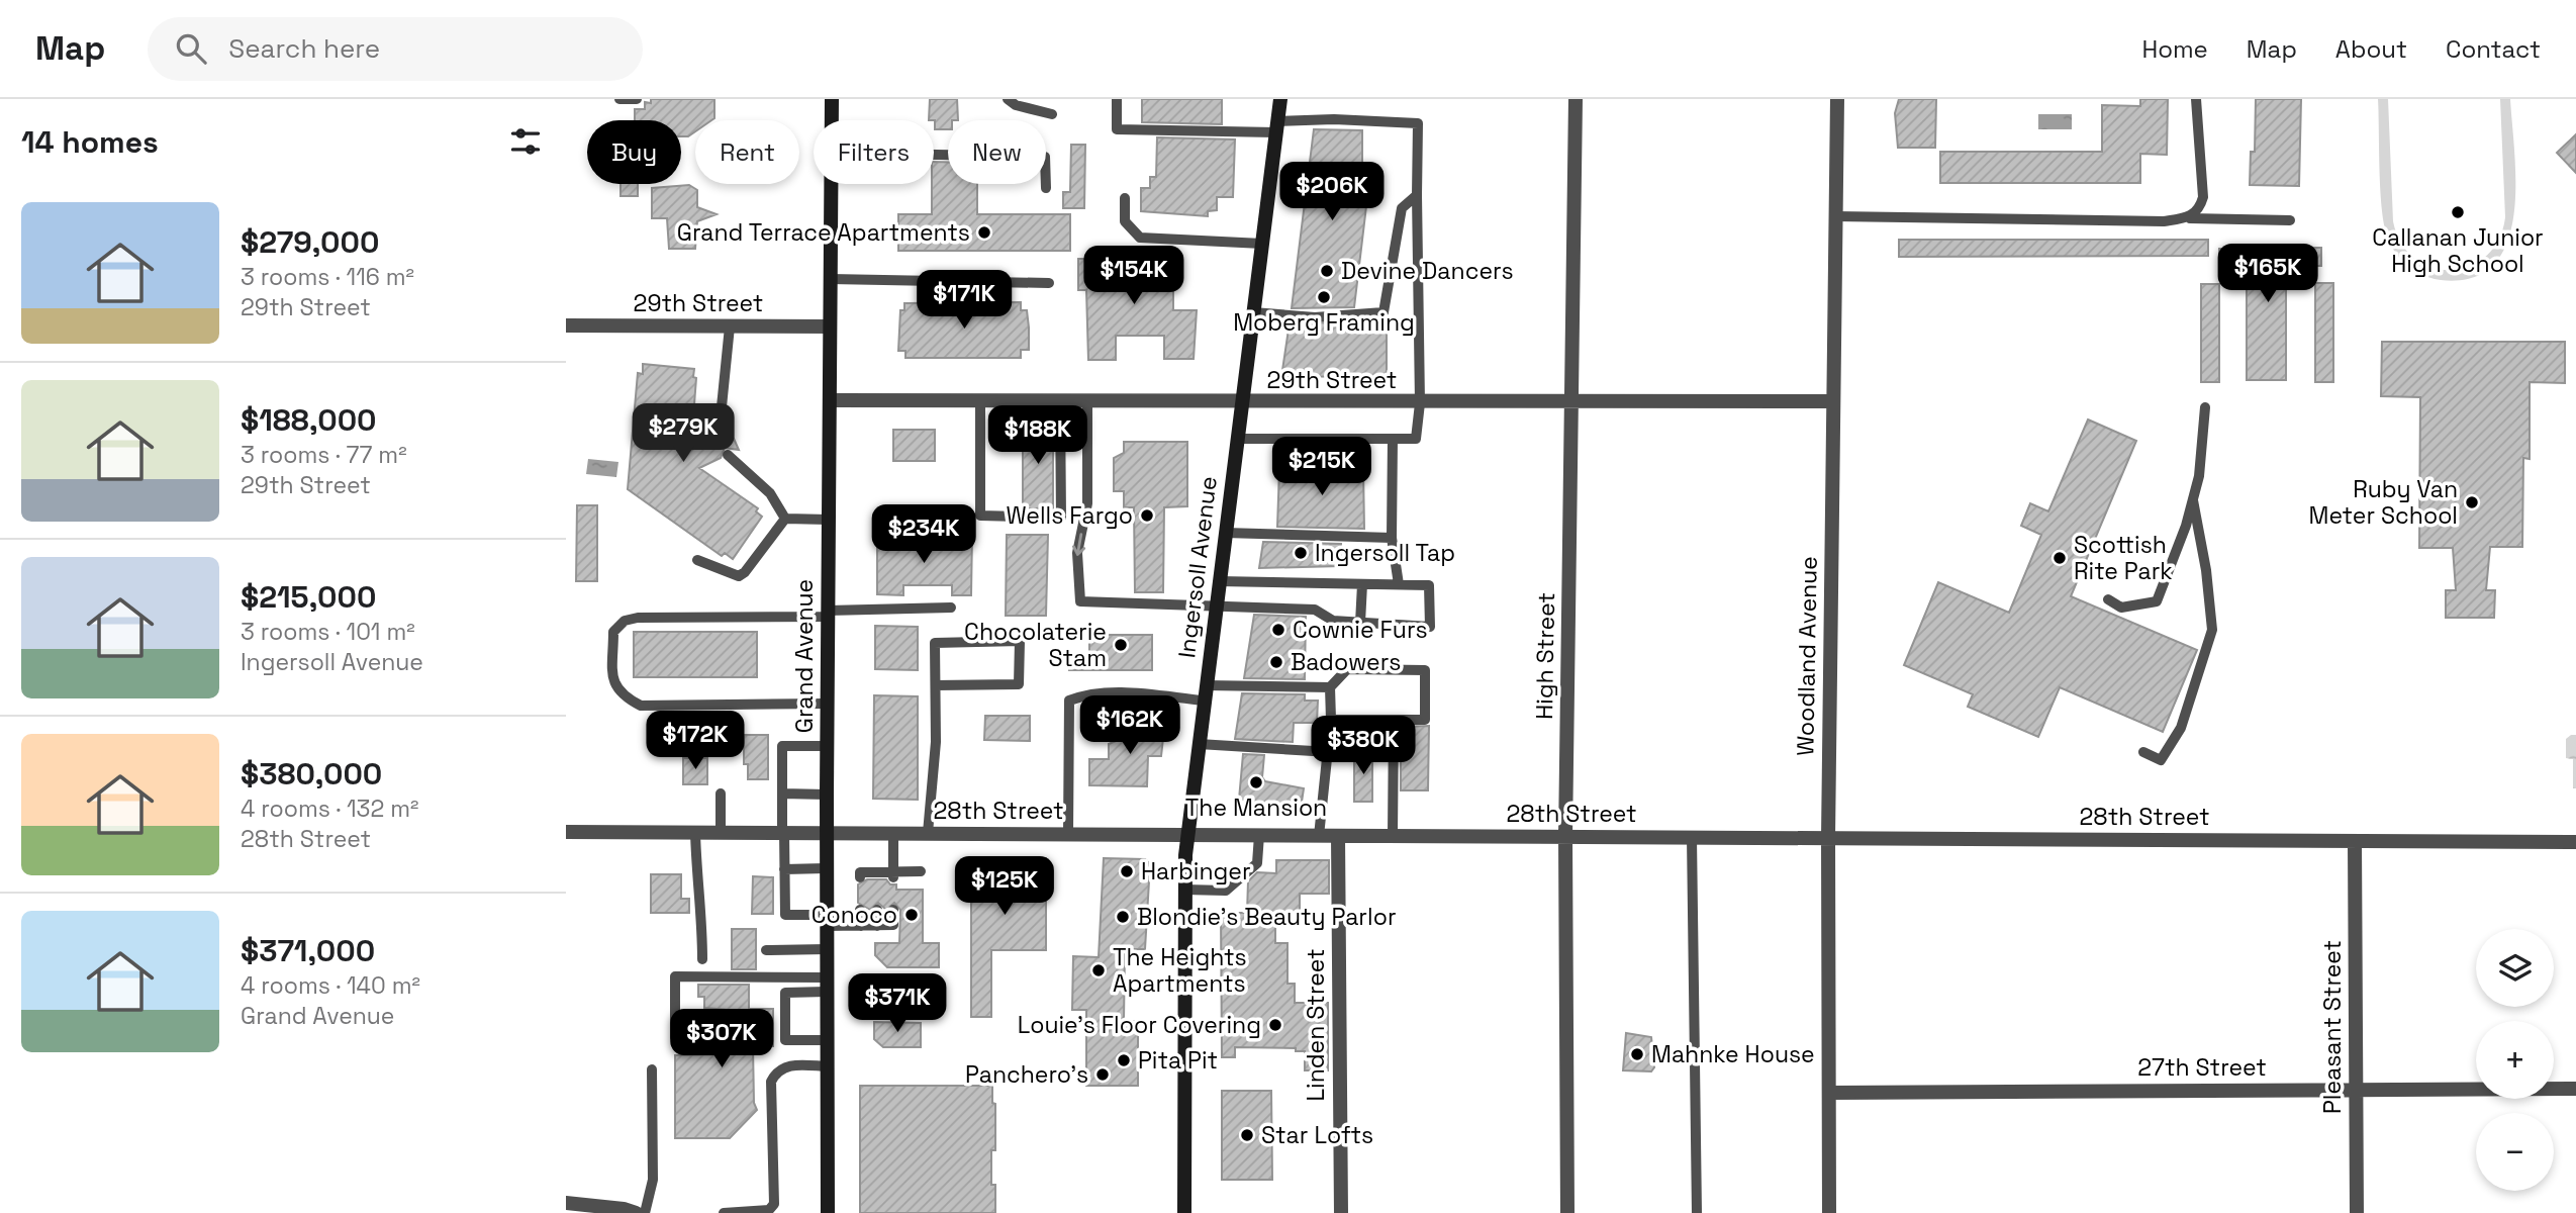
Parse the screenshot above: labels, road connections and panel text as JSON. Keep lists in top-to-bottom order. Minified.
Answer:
{"streets":{"main road":["Ingersoll Avenue","Grand Avenue"],"street":["29th Street","High Street","Woodland Avenue","28th Street","Linden Street","Pleasant Street","27th Street"]},"crossings":[["29th Street","Ingersoll Avenue"],["29th Street","Grand Avenue"],["29th Street","High Street"],["29th Street","Woodland Avenue"],["Ingersoll Avenue","28th Street"],["Grand Avenue","28th Street"],["High Street","28th Street"],["Woodland Avenue","28th Street"],["Woodland Avenue","27th Street"],["28th Street","Linden Street"],["28th Street","Pleasant Street"],["Pleasant Street","27th Street"]],"places":["Callanan Junior High School","Grand Terrace Apartments","Devine Dancers","Moberg Framing","Ruby Van Meter School","Wells Fargo","Ingersoll Tap","Scottish Rite Park","Cownie Furs","Chocolaterie Stam","Badowers","The Mansion","Harbinger","Conoco","Blondie's Beauty Parlor","The Heights Apartments","Louie's Floor Covering","Mahnke House","Pita Pit","Panchero's","Star Lofts"],"page":{"header":"Map","search":"Search here","nav":["Home","Map","About","Contact"],"heading":"14 homes","chip":["Buy","Rent","Filters","New"],"price":["$206K","$165K","$154K","$171K","$279K","$188K","$215K","$234K","$162K","$172K","$380K","$125K","$371K","$307K"],"list":[{"name":"$279,000","note":"3 rooms · 116 m² · 29th Street"},{"name":"$188,000","note":"3 rooms · 77 m² · 29th Street"},{"name":"$215,000","note":"3 rooms · 101 m² · Ingersoll Avenue"},{"name":"$380,000","note":"4 rooms · 132 m² · 28th Street"},{"name":"$371,000","note":"4 rooms · 140 m² · Grand Avenue"}],"map_buttons":["+","−"]}}
